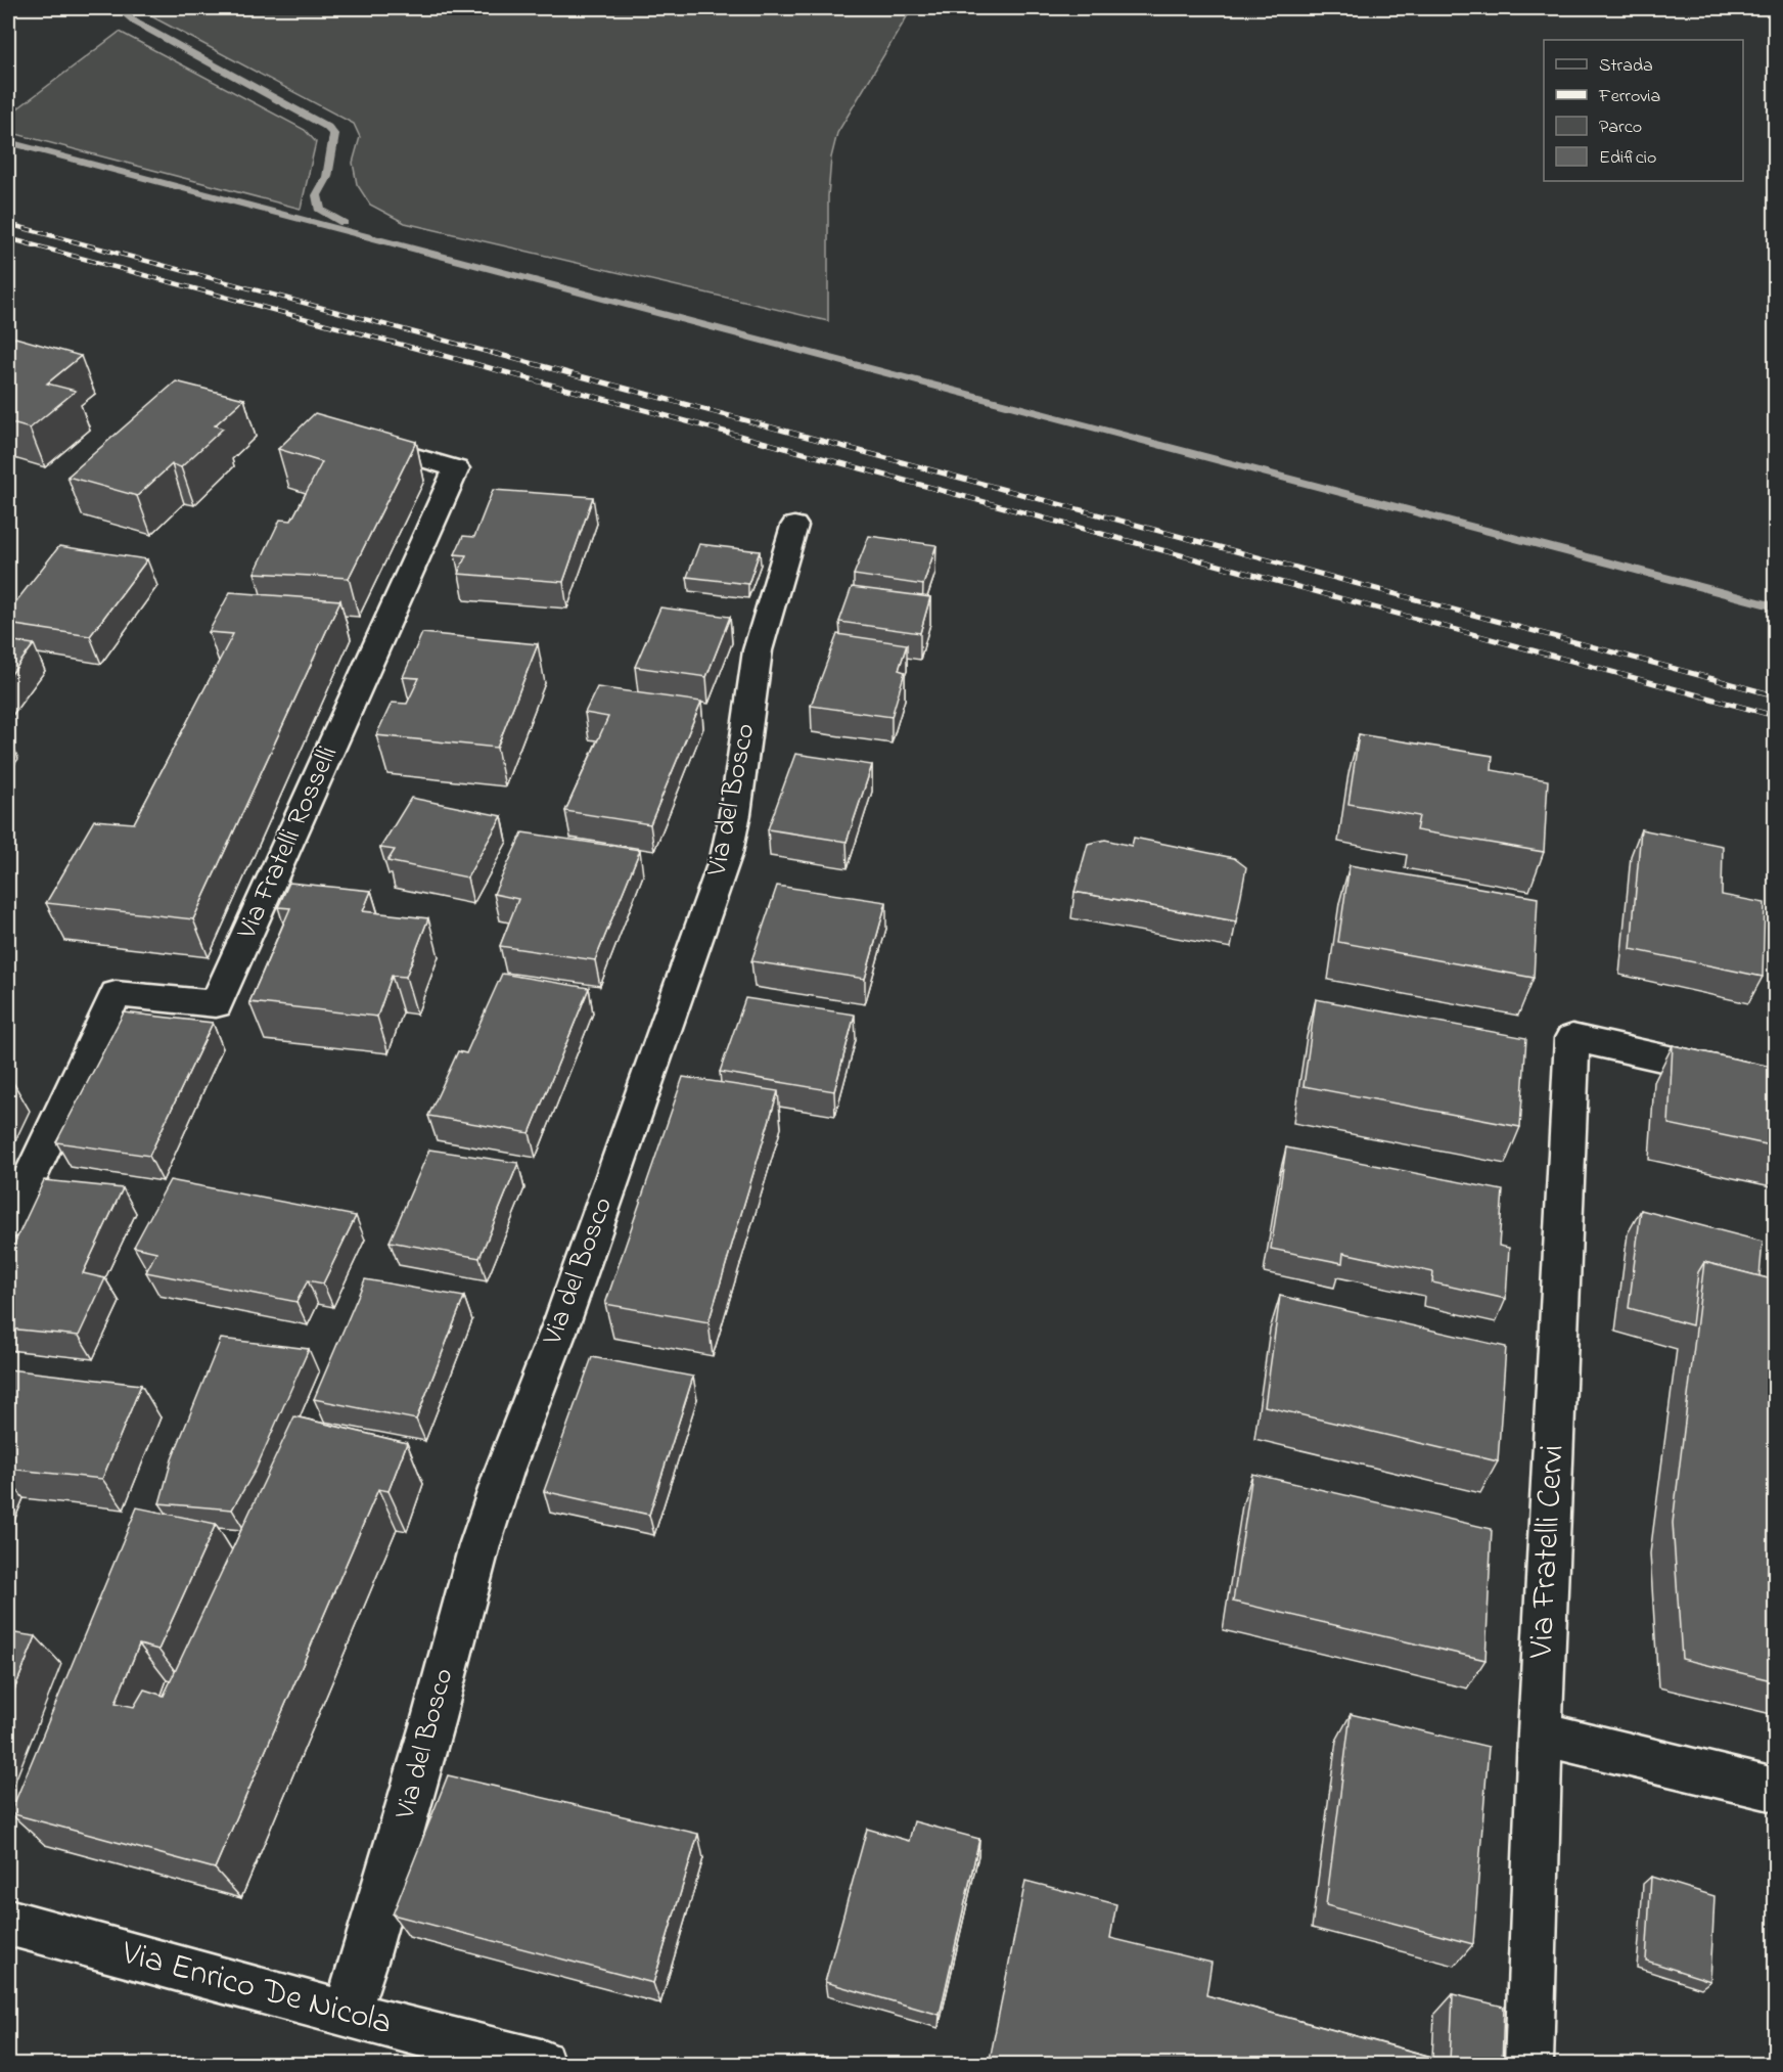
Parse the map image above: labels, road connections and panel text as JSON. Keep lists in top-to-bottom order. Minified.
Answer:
{"streets":{"street":["Via del Bosco","Via Fratelli Rosselli","Via Fratelli Cervi","Via Enrico De Nicola"]},"crossings":[["Via del Bosco","Via Enrico De Nicola"]],"legend":["Strada","Ferrovia","Parco","Edificio"]}
